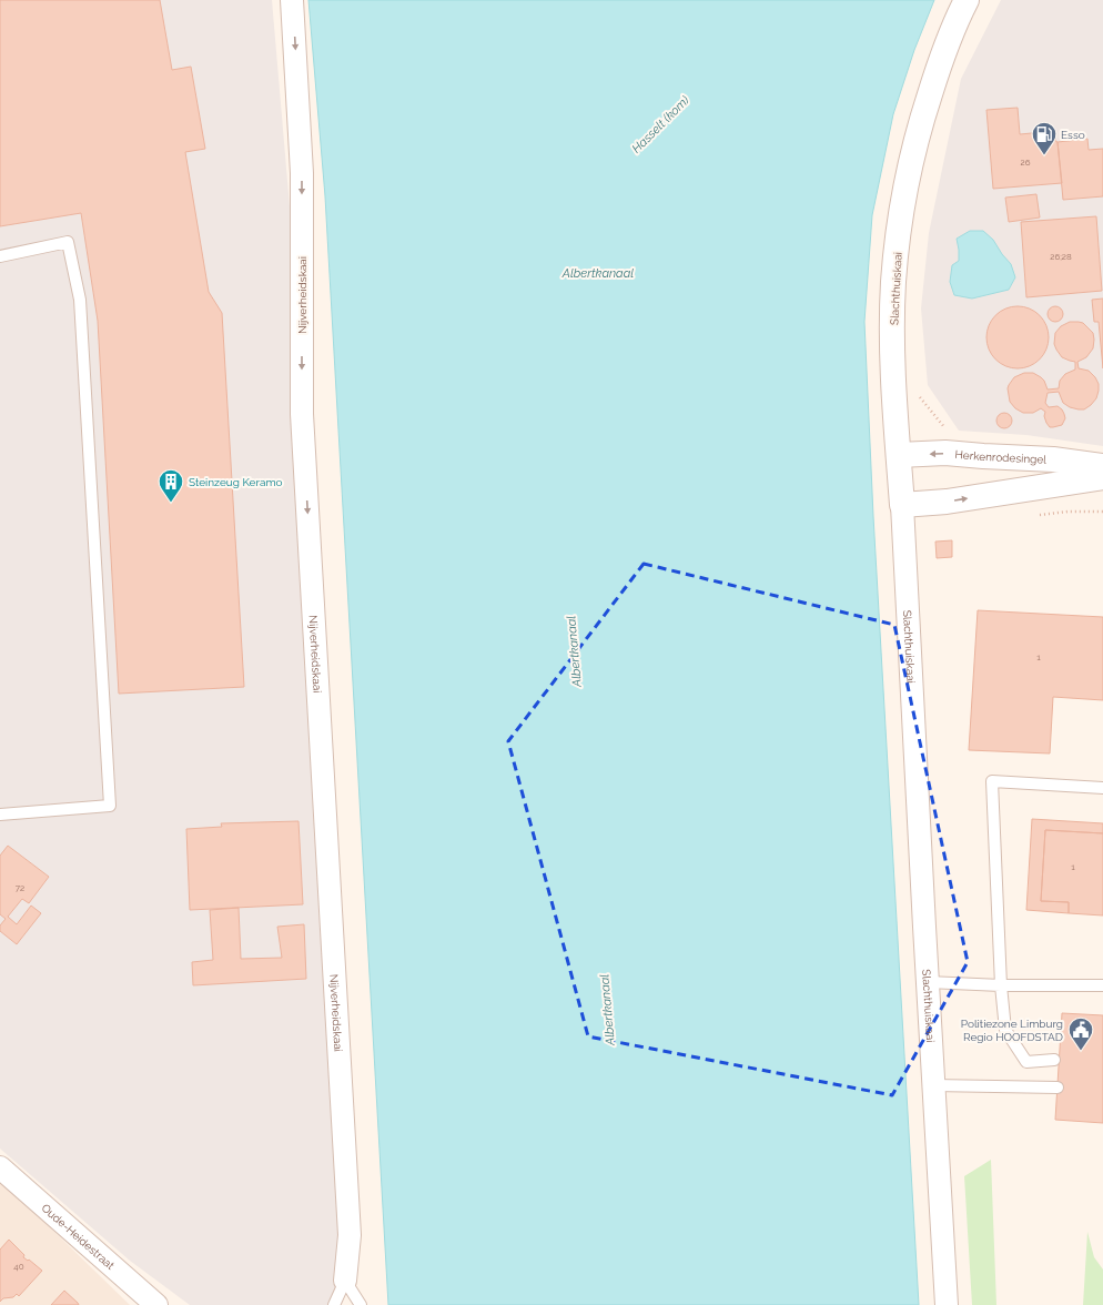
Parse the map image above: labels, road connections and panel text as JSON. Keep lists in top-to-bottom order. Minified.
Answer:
{"streets":{"street":["Slachthuiskaai","Nijverheidskaai","Herkenrodesingel","Oude-Heidestraat"]},"crossings":[["Slachthuiskaai","Herkenrodesingel"]],"one_way":["Nijverheidskaai"],"water":["Hasselt (kom)","Albertkanaal"],"places":{"fuel station":["Esso"],"building":["Steinzeug Keramo"],"public building":["Politiezone Limburg Regio HOOFDSTAD"]},"house_numbers":["26","26;28","1","1","72","40"]}
